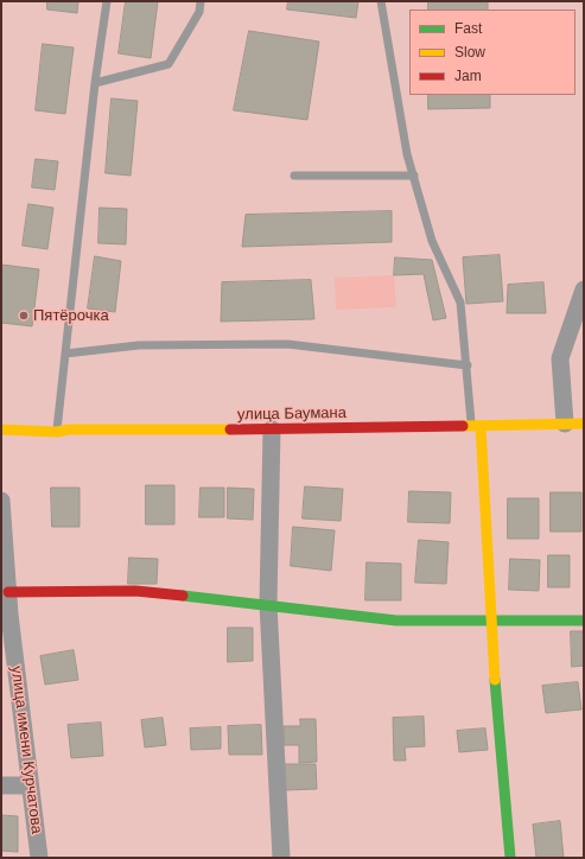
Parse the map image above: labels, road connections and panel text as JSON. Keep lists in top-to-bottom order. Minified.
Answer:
{"streets":{"street":["улица Баумана","улица имени Курчатова"]},"places":["Пятёрочка"],"legend":["Fast","Slow","Jam"]}
